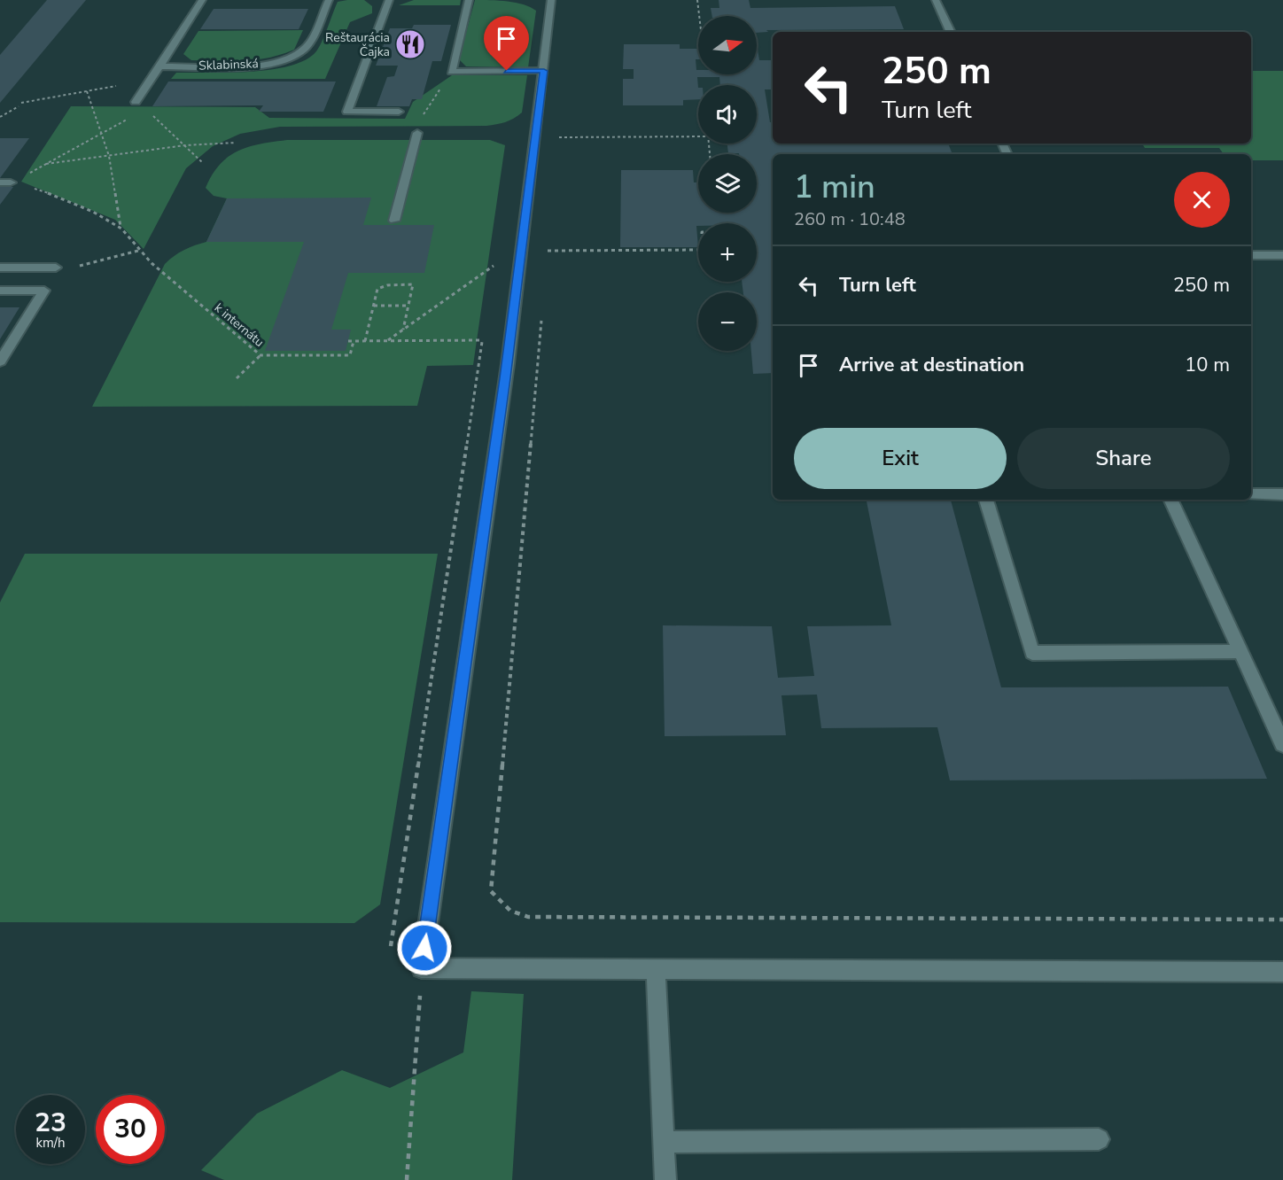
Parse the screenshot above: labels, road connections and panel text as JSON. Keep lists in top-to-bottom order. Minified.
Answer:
{"streets":{"street":["Sklabinská"],"path":["k internátu"]},"places":{"restaurant":["Reštaurácia Čajka"]},"north":"right","page":{"map_buttons":["+","−"],"turn":["250 m","Turn left"],"heading":["1 min","260 m · 10:48"],"list":[{"name":"Turn left","value":"250 m"},{"name":"Arrive at destination","value":"10 m"}],"buttons":["Exit","Share"],"speed":"23 km/h","limit":"30"}}
